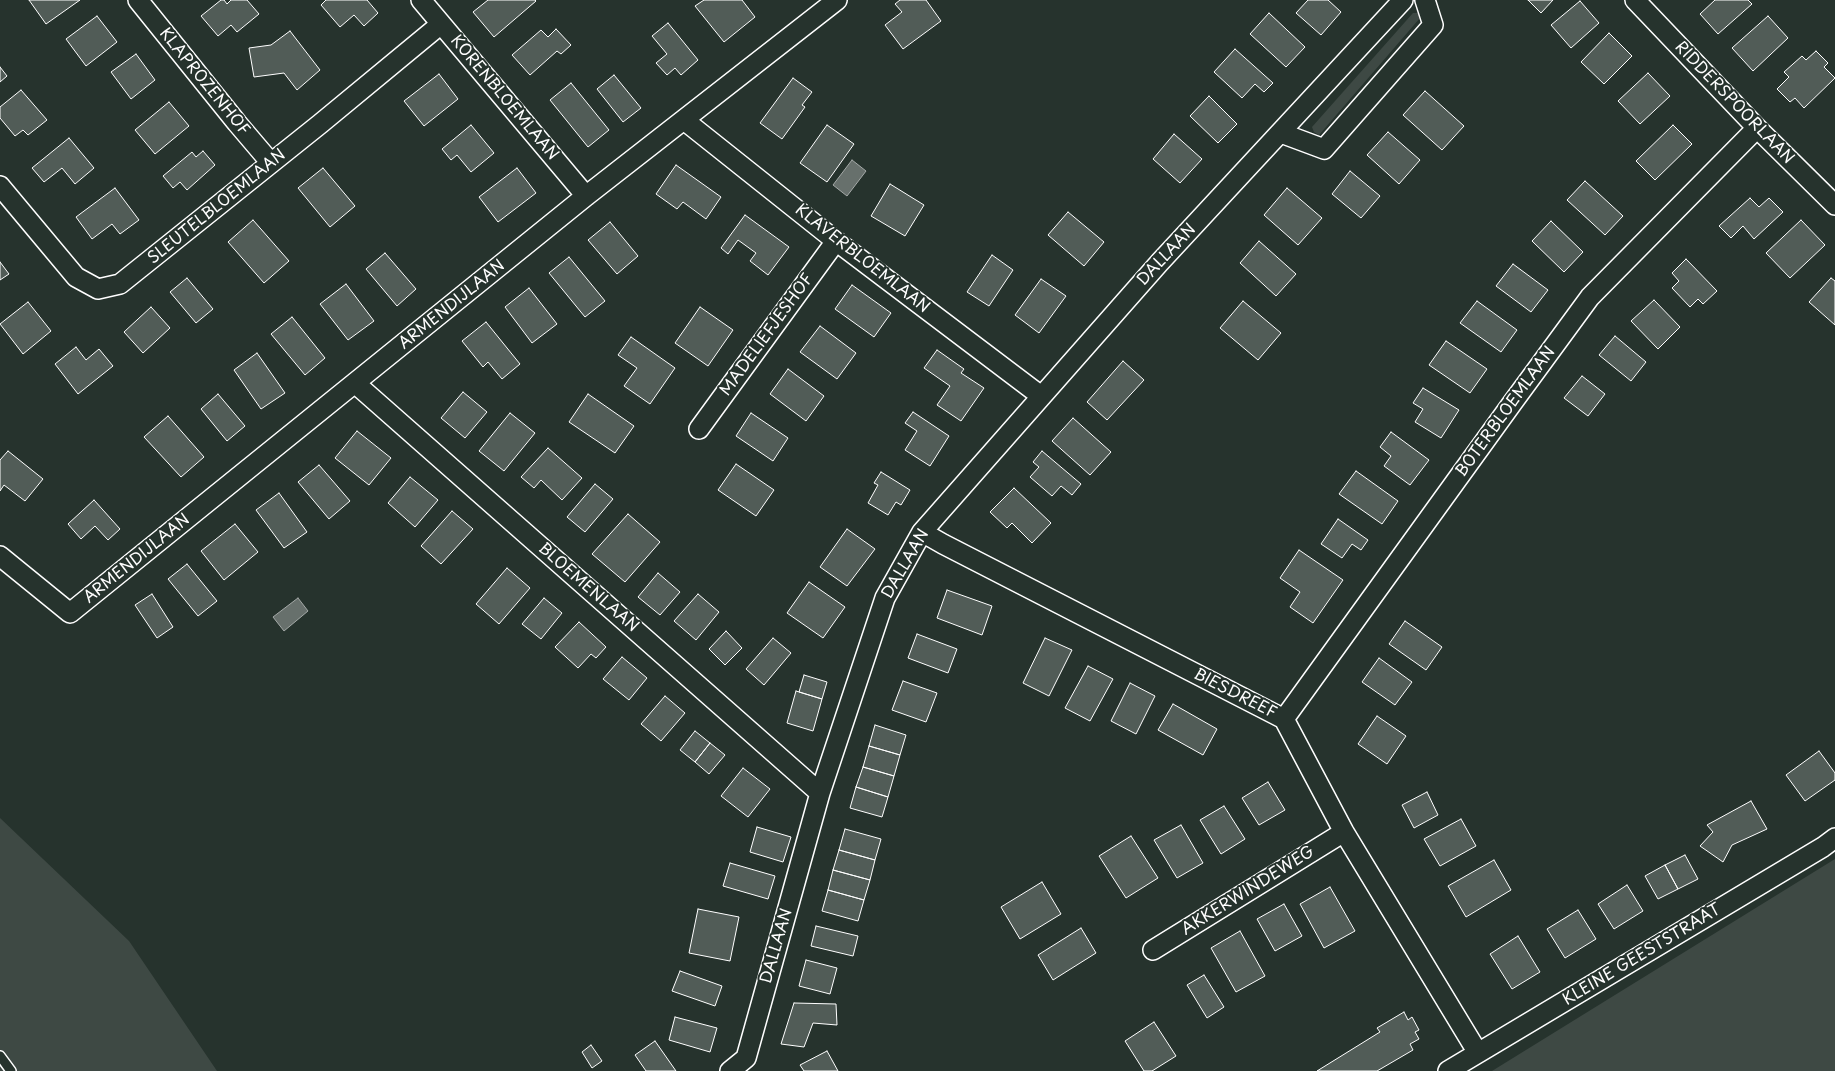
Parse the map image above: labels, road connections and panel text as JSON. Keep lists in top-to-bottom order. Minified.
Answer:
{"streets":{"street":["KLAPROZENHOF","KORENBLOEMLAAN","RIDDERSPOORLAAN","SLEUTELBLOEMLAAN","DALLAAN","KLAVERBLOEMLAAN","ARMENDIJLAAN","MADELIEFJESHOF","BOTERBLOEMLAAN","BLOEMENLAAN","BIESDREEF","AKKERWINDEWEG","KLEINE GEESTSTRAAT"]},"crossings":[["KLAPROZENHOF","SLEUTELBLOEMLAAN"],["KORENBLOEMLAAN","SLEUTELBLOEMLAAN"],["KORENBLOEMLAAN","ARMENDIJLAAN"],["RIDDERSPOORLAAN","BOTERBLOEMLAAN"],["DALLAAN","KLAVERBLOEMLAAN"],["DALLAAN","BLOEMENLAAN"],["DALLAAN","BIESDREEF"],["KLAVERBLOEMLAAN","ARMENDIJLAAN"],["KLAVERBLOEMLAAN","MADELIEFJESHOF"],["ARMENDIJLAAN","BLOEMENLAAN"],["BOTERBLOEMLAAN","BIESDREEF"],["BIESDREEF","AKKERWINDEWEG"],["BIESDREEF","KLEINE GEESTSTRAAT"]]}
